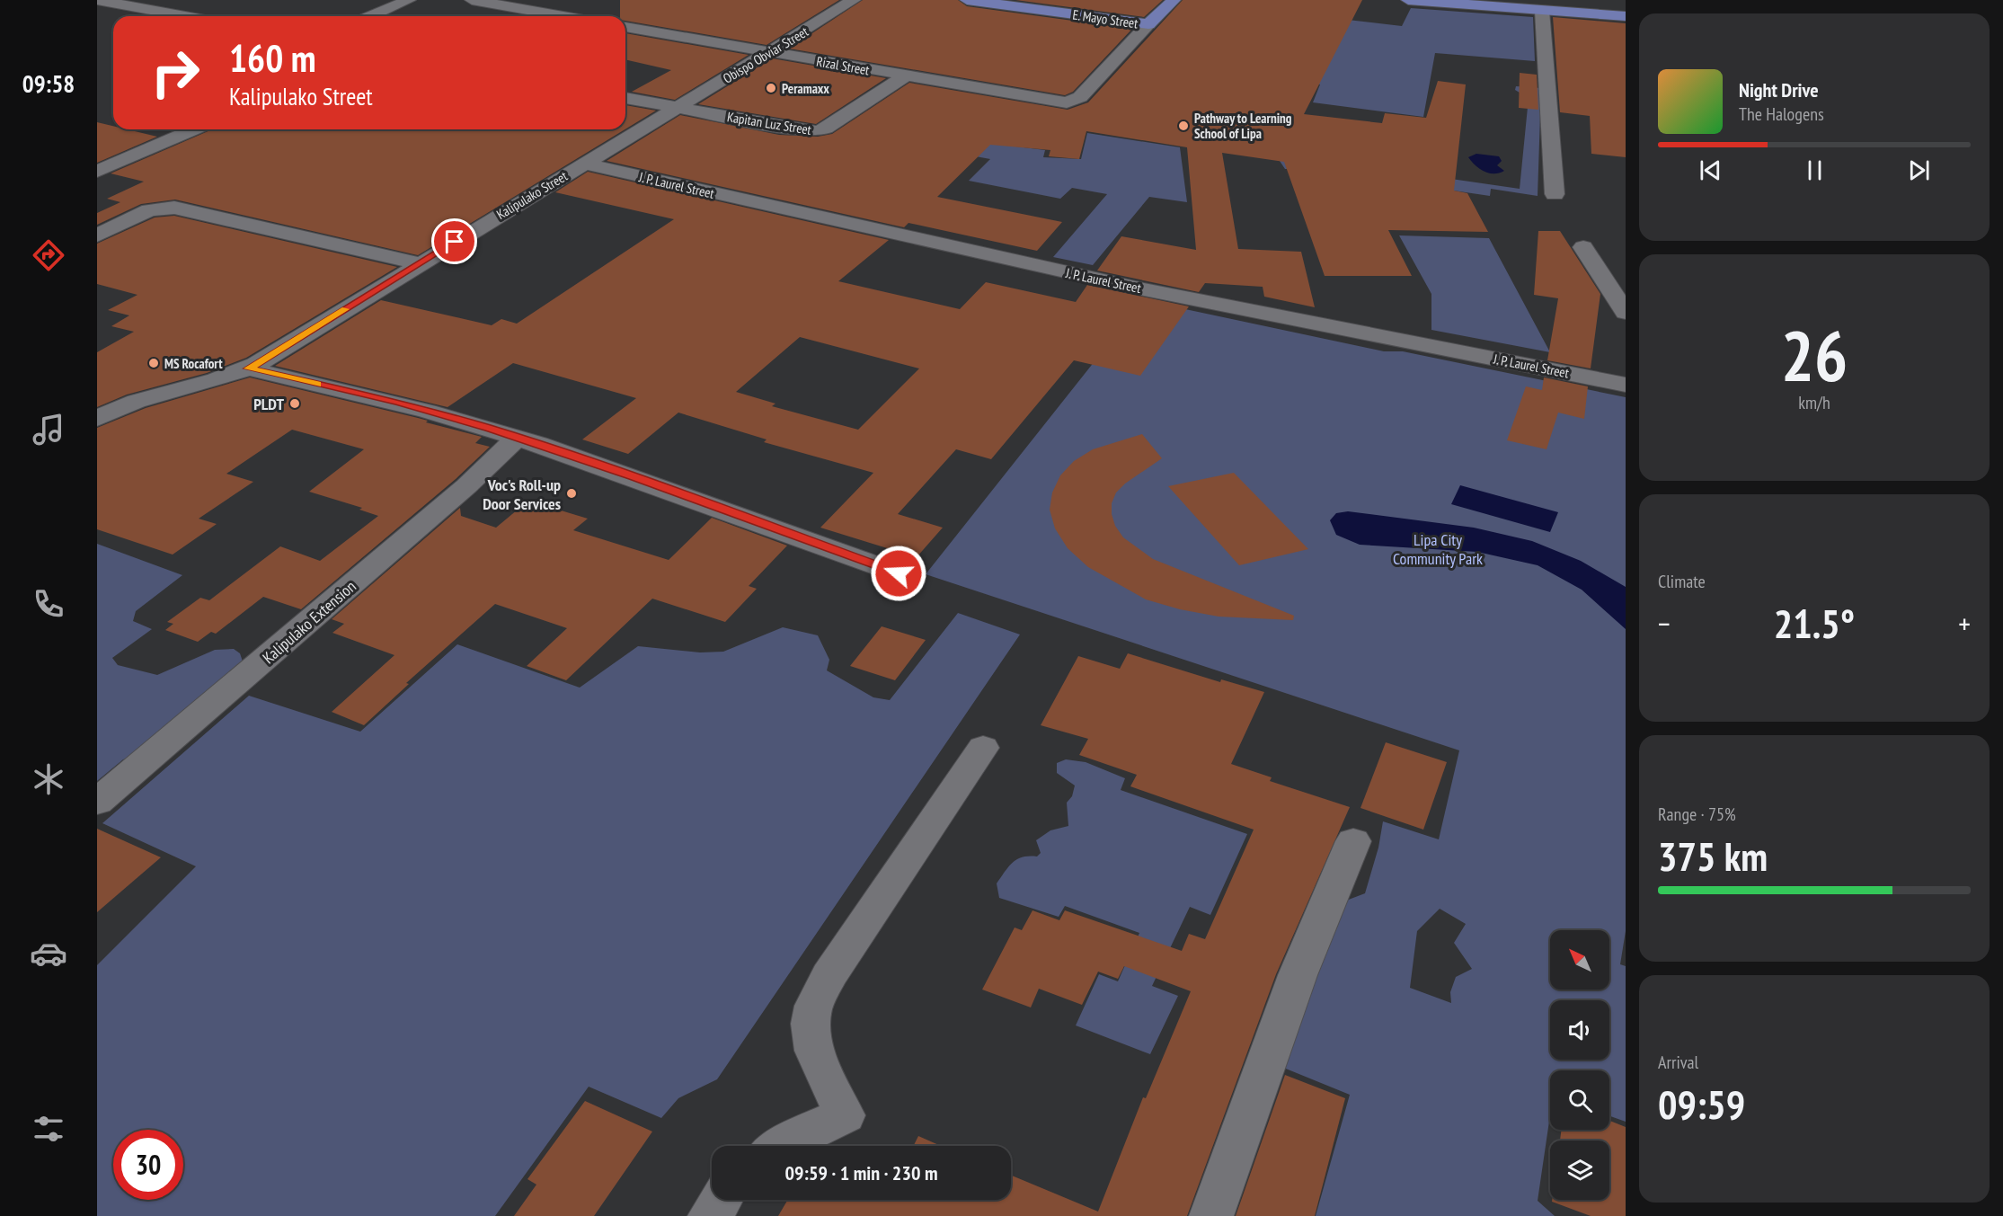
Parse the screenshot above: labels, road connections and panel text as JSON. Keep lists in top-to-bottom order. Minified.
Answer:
{"streets":{"main road":["E. Mayo Street"],"street":["Obispo Obviar Street","Rizal Street","Kapitan Luz Street","J. P. Laurel Street","Kalipulako Street","Kalipulako Extension"]},"crossings":[["E. Mayo Street","Rizal Street"],["Obispo Obviar Street","Rizal Street"],["Obispo Obviar Street","Kapitan Luz Street"],["Obispo Obviar Street","Kalipulako Street"],["Rizal Street","Kapitan Luz Street"],["Kapitan Luz Street","Kalipulako Street"],["J. P. Laurel Street","Kalipulako Street"]],"parks":["Lipa City Community Park"],"places":["Peramaxx","Pathway to Learning School of Lipa","MS Rocafort","PLDT","Voc's Roll-up Door Services"],"north":"top left","page":{"tabs":"09:58","turn":["160 m","Kalipulako Street"],"song":["Night Drive","The Halogens"],"tile":[["26","km/h"],"Climate",["Range · 75%","375 km"],["Arrival","09:59"]],"heat":["−","21.5°","+"],"limit":"30","trip":"09:59 · 1 min · 230 m"}}
